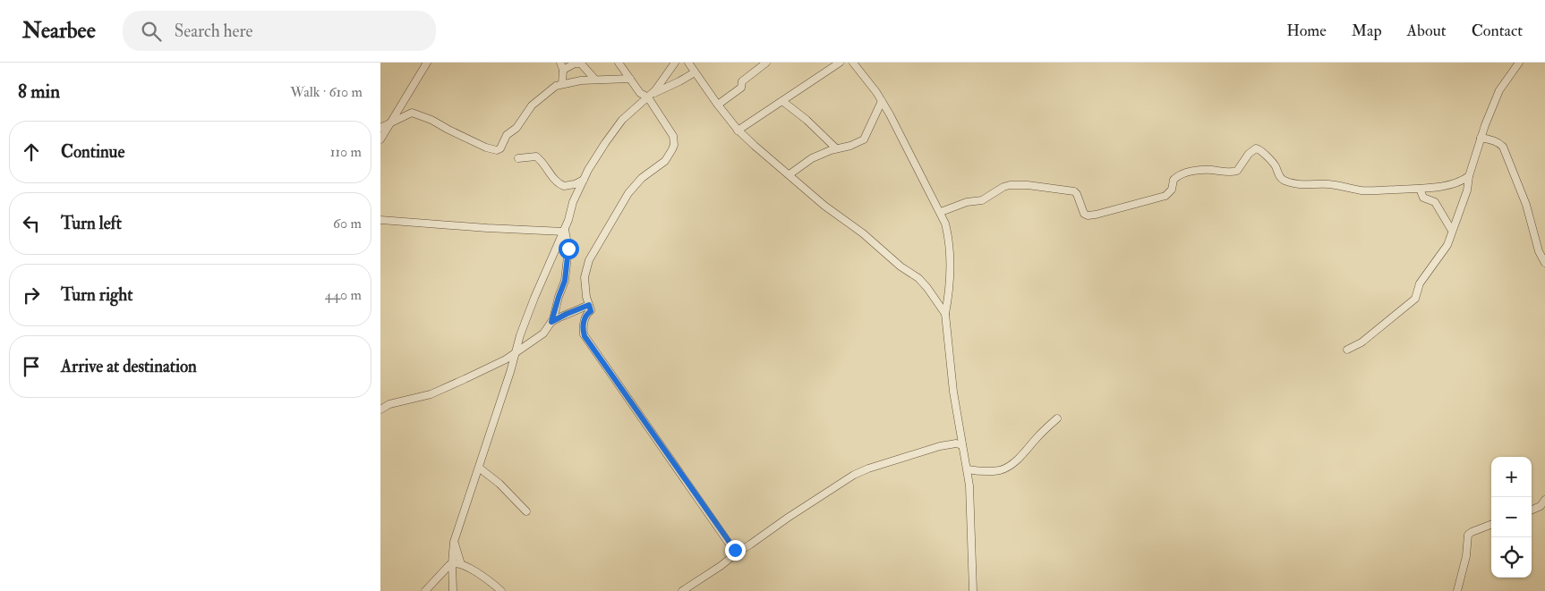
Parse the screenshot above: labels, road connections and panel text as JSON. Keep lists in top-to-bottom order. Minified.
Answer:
{"page":{"header":"Nearbee","search":"Search here","nav":["Home","Map","About","Contact"],"heading":["8 min","Walk · 610 m"],"list":[["Continue","110 m"],["Turn left","60 m"],["Turn right","440 m"],"Arrive at destination"],"map_buttons":["+","−"]}}
